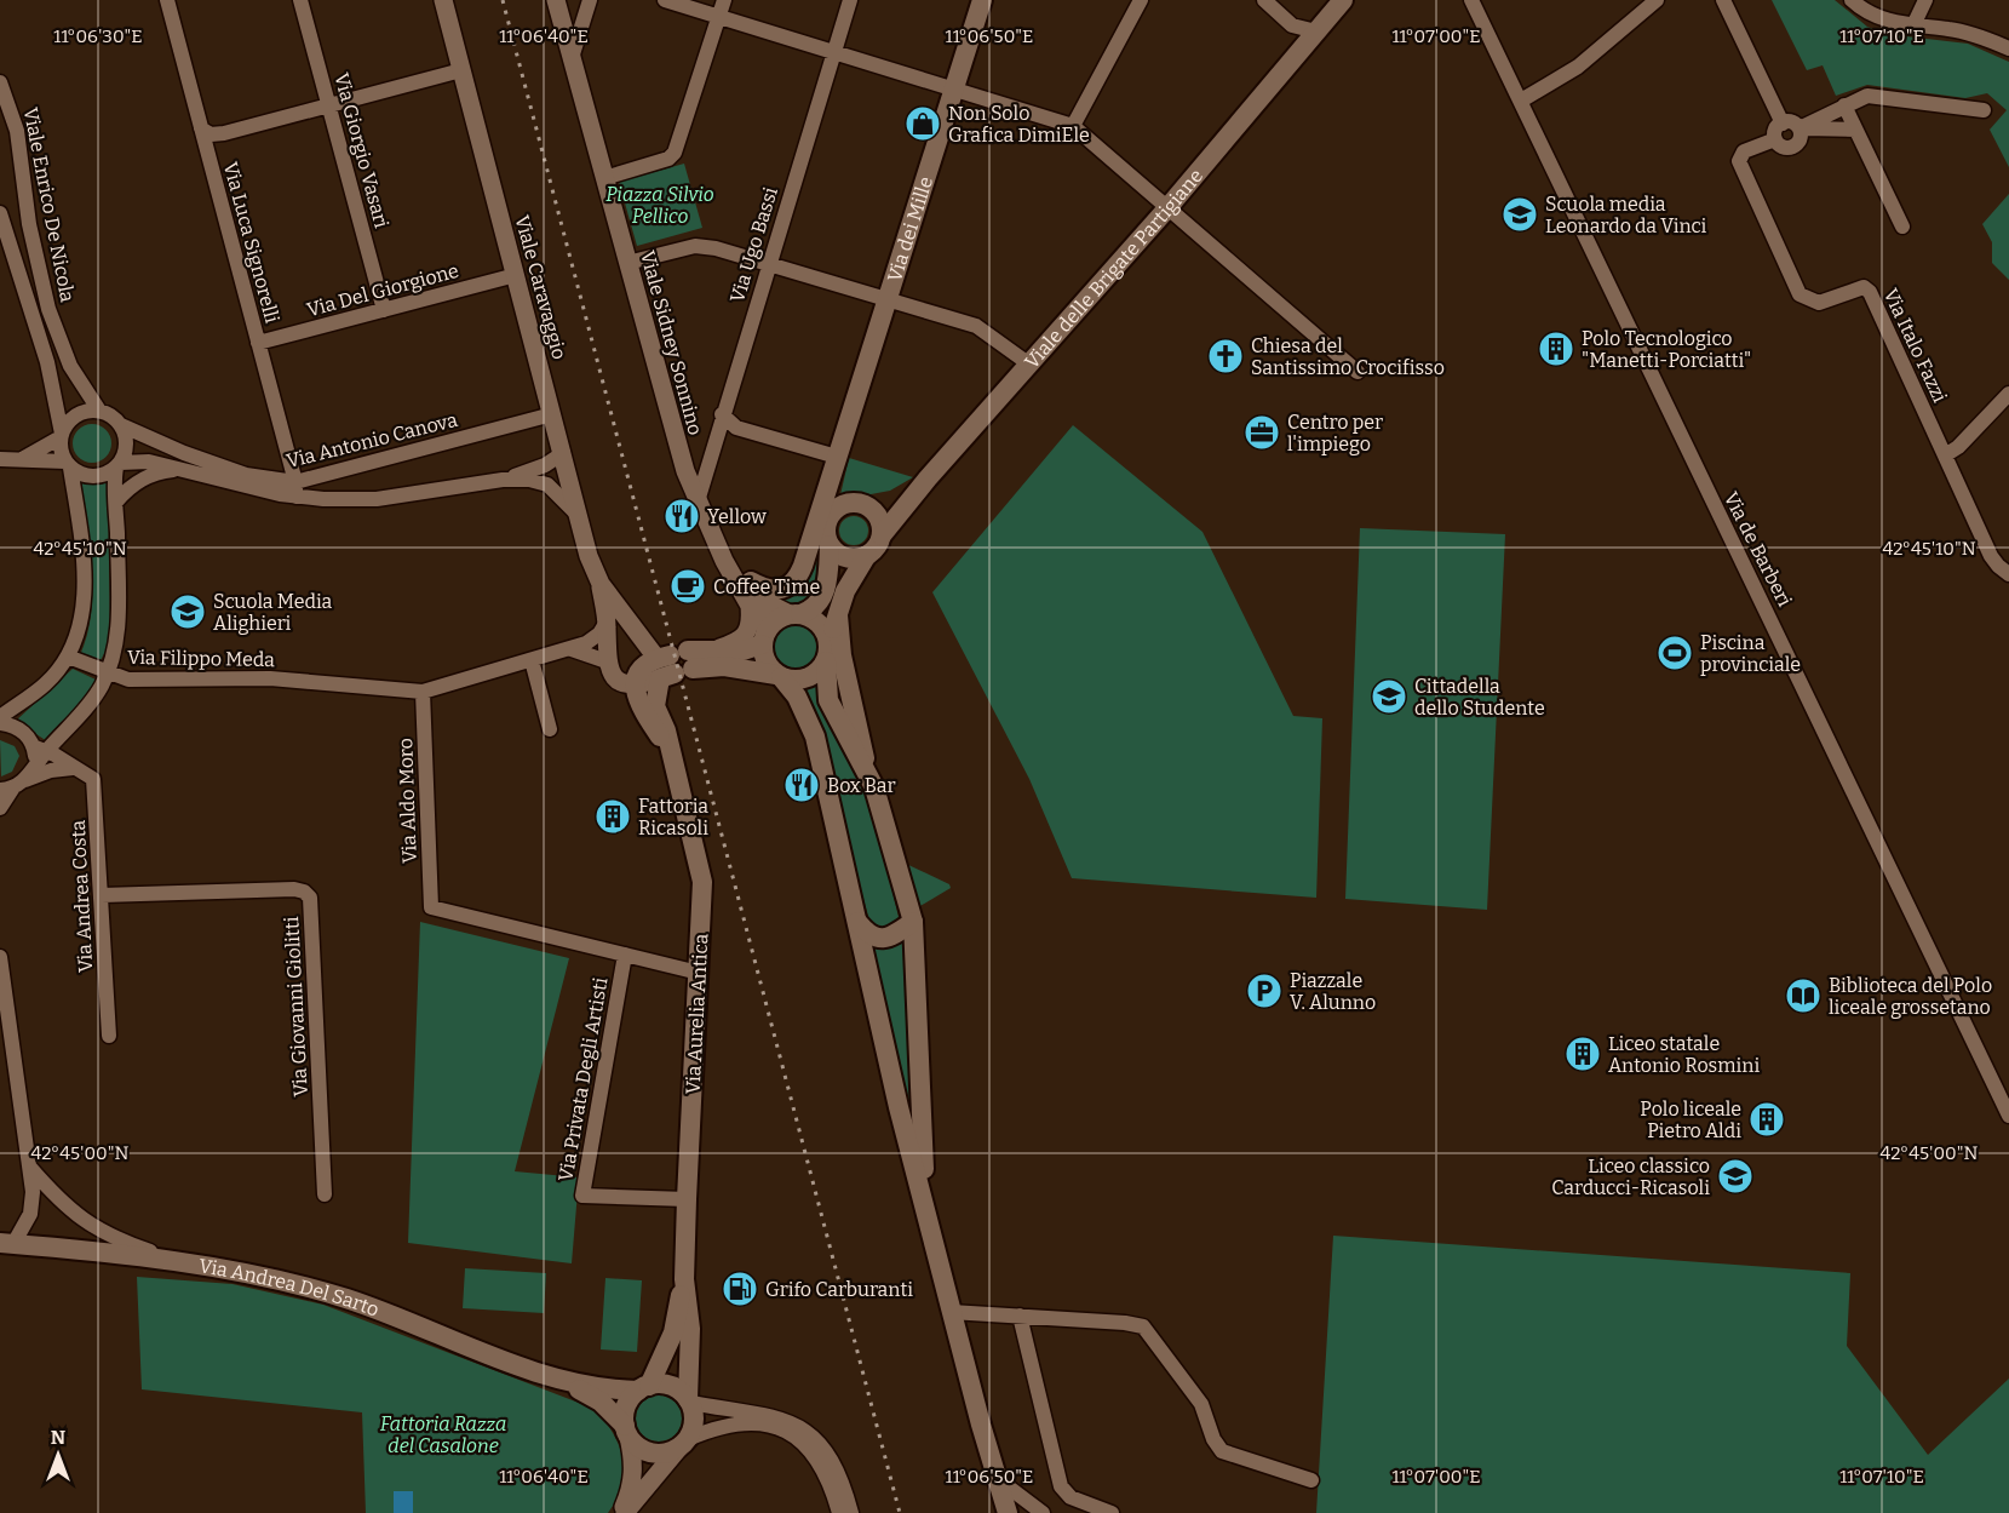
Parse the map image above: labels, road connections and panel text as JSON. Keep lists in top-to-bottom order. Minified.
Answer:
{"streets":{"main road":["Via dei Mille","Viale delle Brigate Partigiane","Via Aurelia Antica","Via Andrea Del Sarto"],"street":["Via Giorgio Vasari","Viale Enrico De Nicola","Via Luca Signorelli","Via Ugo Bassi","Viale Caravaggio","Via Del Giorgione","Viale Sidney Sonnino","Via Italo Fazzi","Via Antonio Canova","Via de Barberi","Via Filippo Meda","Via Aldo Moro","Via Andrea Costa","Via Giovanni Giolitti","Via Privata Degli Artisti"]},"crossings":[["Via Giorgio Vasari","Via Del Giorgione"],["Viale Enrico De Nicola","Via Antonio Canova"],["Via dei Mille","Viale delle Brigate Partigiane"],["Via Luca Signorelli","Via Del Giorgione"],["Via Luca Signorelli","Via Antonio Canova"],["Via Ugo Bassi","Viale Sidney Sonnino"],["Viale Caravaggio","Via Del Giorgione"],["Viale Caravaggio","Via Antonio Canova"],["Viale Caravaggio","Via Aurelia Antica"],["Via Filippo Meda","Via Aldo Moro"],["Via Aldo Moro","Via Privata Degli Artisti"],["Via Andrea Costa","Via Giovanni Giolitti"],["Via Aurelia Antica","Via Privata Degli Artisti"],["Via Aurelia Antica","Via Andrea Del Sarto"]],"parks":["Piazza Silvio Pellico","Fattoria Razza del Casalone"],"places":{"shop":["Non Solo Grafica DimiEle"],"school or university":["Scuola media Leonardo da Vinci","Scuola Media Alighieri","Cittadella dello Studente","Liceo classico Carducci-Ricasoli"],"building":["Polo Tecnologico \"Manetti-Porciatti\"","Fattoria Ricasoli","Liceo statale Antonio Rosmini","Polo liceale Pietro Aldi"],"church":["Chiesa del Santissimo Crocifisso"],"office":["Centro per l'impiego"],"restaurant":["Yellow","Box Bar"],"cafe":["Coffee Time"],"sports":["Piscina provinciale"],"parking":["Piazzale V. Alunno"],"library":["Biblioteca del Polo liceale grossetano"],"fuel station":["Grifo Carburanti"]},"north":"top","coordinates":["11°06'30\"E","11°06'40\"E","11°06'50\"E","11°07'00\"E","11°07'10\"E","42°45'10\"N","42°45'00\"N"]}
